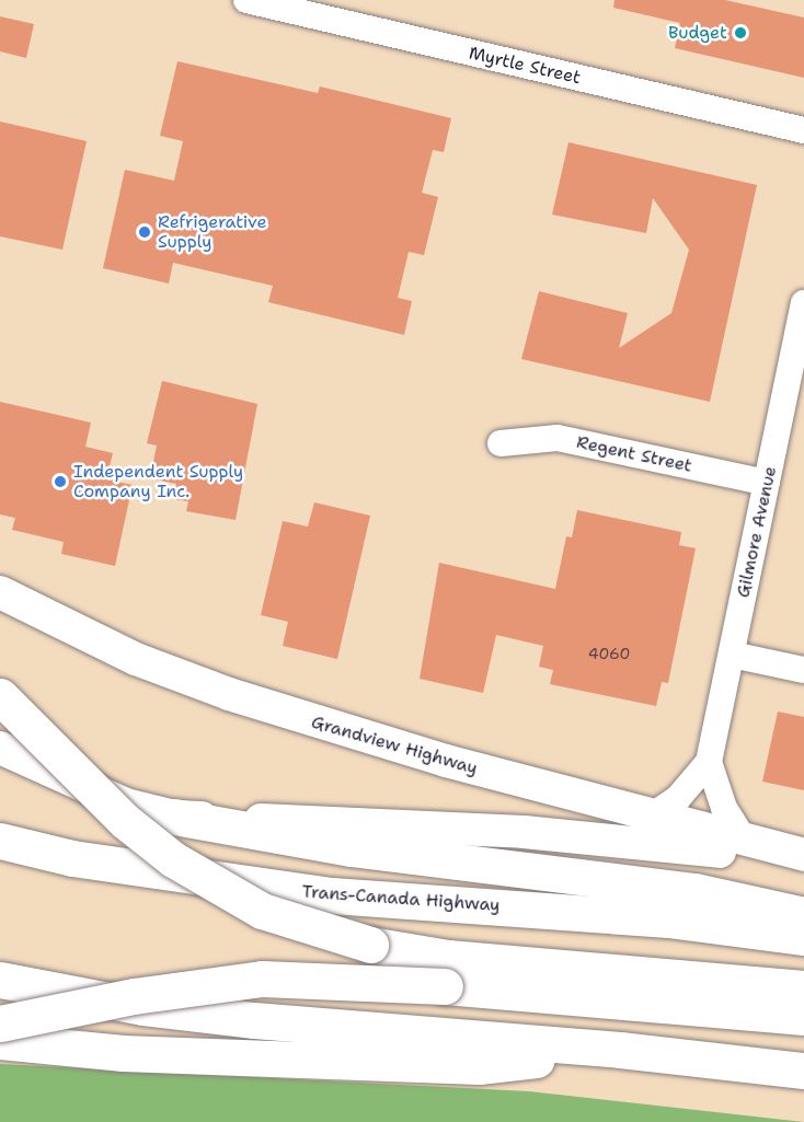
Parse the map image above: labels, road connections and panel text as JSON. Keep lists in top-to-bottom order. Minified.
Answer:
{"streets":{"highway":["Trans-Canada Highway"],"main road":["Grandview Highway"],"street":["Myrtle Street","Regent Street","Gilmore Avenue"]},"crossings":[["Regent Street","Gilmore Avenue"],["Gilmore Avenue","Grandview Highway"]],"places":["Budget","Refrigerative Supply","Independent Supply Company Inc."],"house_numbers":["4060"]}
